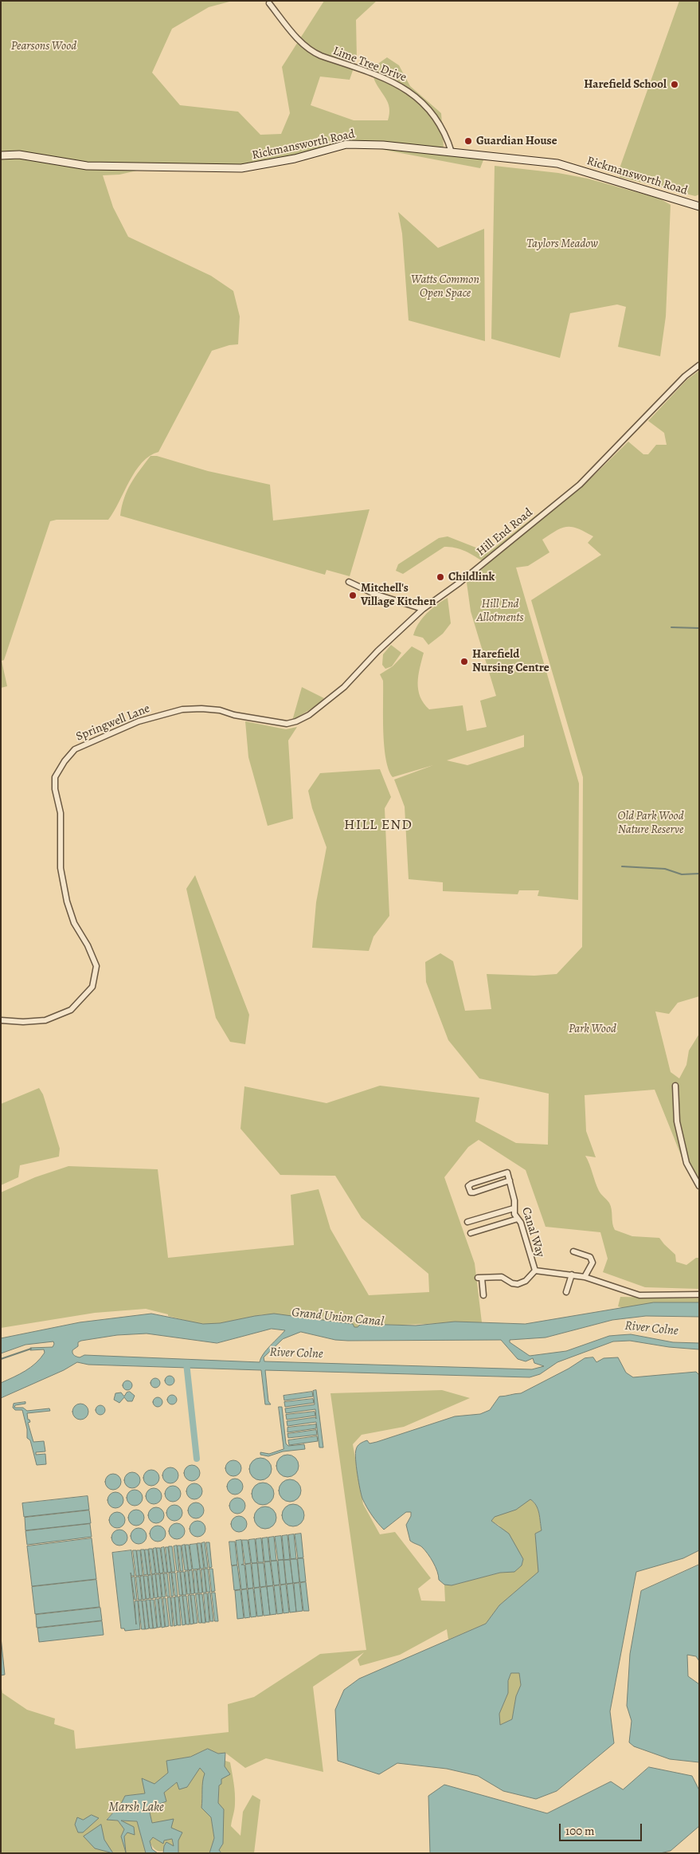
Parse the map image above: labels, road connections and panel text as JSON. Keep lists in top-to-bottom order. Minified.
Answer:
{"streets":{"street":["Lime Tree Drive","Rickmansworth Road","Hill End Road","Springwell Lane","Canal Way"]},"crossings":[["Lime Tree Drive","Rickmansworth Road"],["Hill End Road","Springwell Lane"]],"districts":["HILL END"],"water":["Grand Union Canal","River Colne","Marsh Lake"],"parks":["Pearsons Wood","Taylors Meadow","Watts Common Open Space","Hill End Allotments","Old Park Wood Nature Reserve","Park Wood"],"places":["Harefield School","Guardian House","Childlink","Mitchell's Village Kitchen","Harefield Nursing Centre"],"scale_bar":"100 m"}
